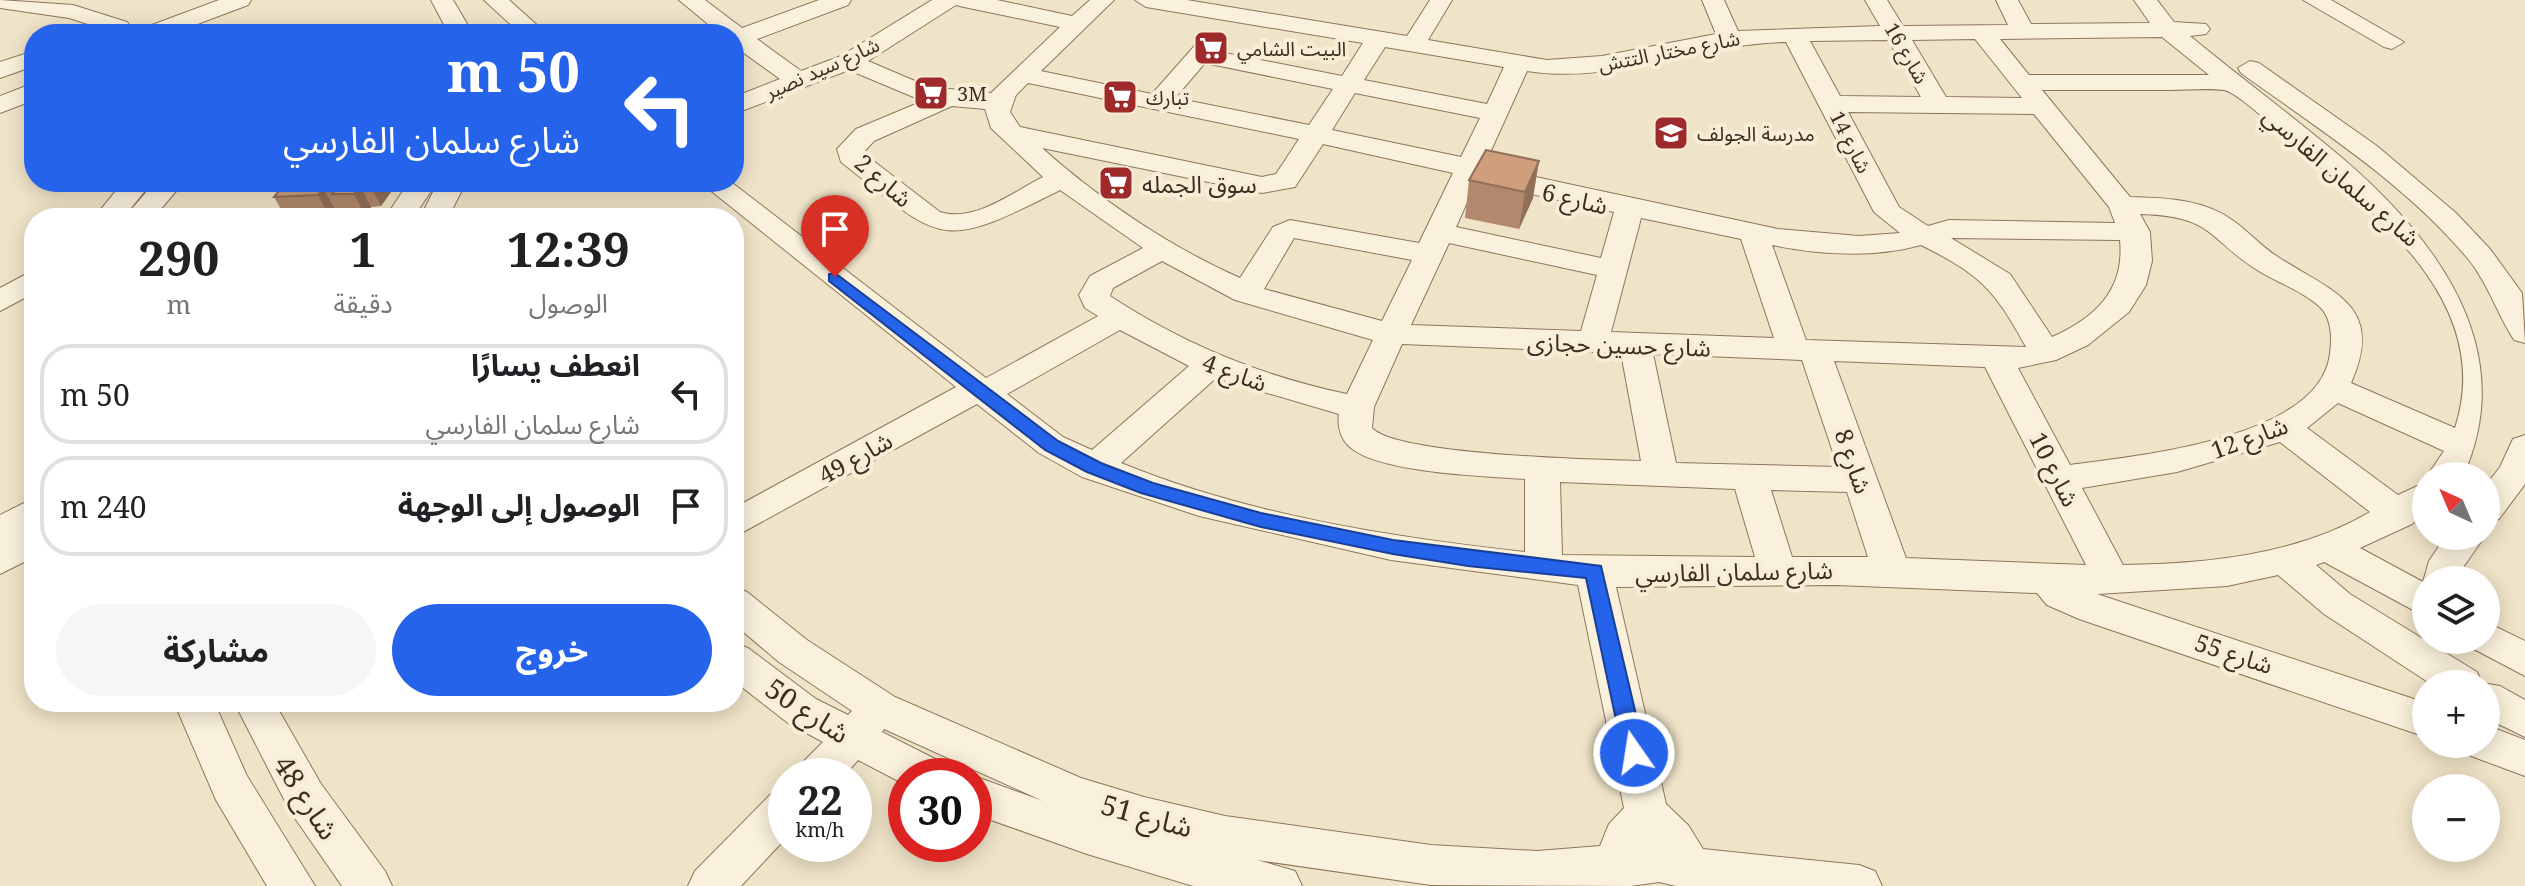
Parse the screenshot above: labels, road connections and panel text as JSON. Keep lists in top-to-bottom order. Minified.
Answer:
{"streets":{"street":["شارع مختار التتش","شارع 16","شارع سيد نصير","شارع 14","شارع سلمان الفارسي","شارع 2","شارع 6","شارع حسين حجازى","شارع 4","شارع 12","شارع 49","شارع 8","شارع 10","شارع 55","شارع 50","شارع 48","شارع 51"]},"crossings":[["شارع مختار التتش","شارع 16"],["شارع مختار التتش","شارع 14"],["شارع مختار التتش","شارع سلمان الفارسي"],["شارع 14","شارع 6"],["شارع 14","شارع حسين حجازى"],["شارع سلمان الفارسي","شارع 49"],["شارع سلمان الفارسي","شارع 8"],["شارع سلمان الفارسي","شارع 10"],["شارع سلمان الفارسي","شارع 55"],["شارع 2","شارع حسين حجازى"],["شارع 6","شارع حسين حجازى"],["شارع 6","شارع 12"],["شارع 6","شارع 8"],["شارع حسين حجازى","شارع 4"],["شارع حسين حجازى","شارع 12"],["شارع حسين حجازى","شارع 8"],["شارع حسين حجازى","شارع 10"],["شارع 12","شارع 10"]],"places":{"supermarket":["البيت الشامي","3M","تبارك","سوق الجمله"],"school or university":["مدرسة الجولف"]},"north":"top left","page":{"turn":["50 m","شارع سلمان الفارسي"],"eta":["12:39","الوصول","1","دقيقة","290","m"],"list":[{"name":"انعطف يسارًا","note":"شارع سلمان الفارسي","value":"50 m"},{"name":"الوصول إلى الوجهة","value":"240 m"}],"map_buttons":["+","−"],"buttons":["خروج","مشاركة"],"speed":"22 km/h","limit":"30"}}
